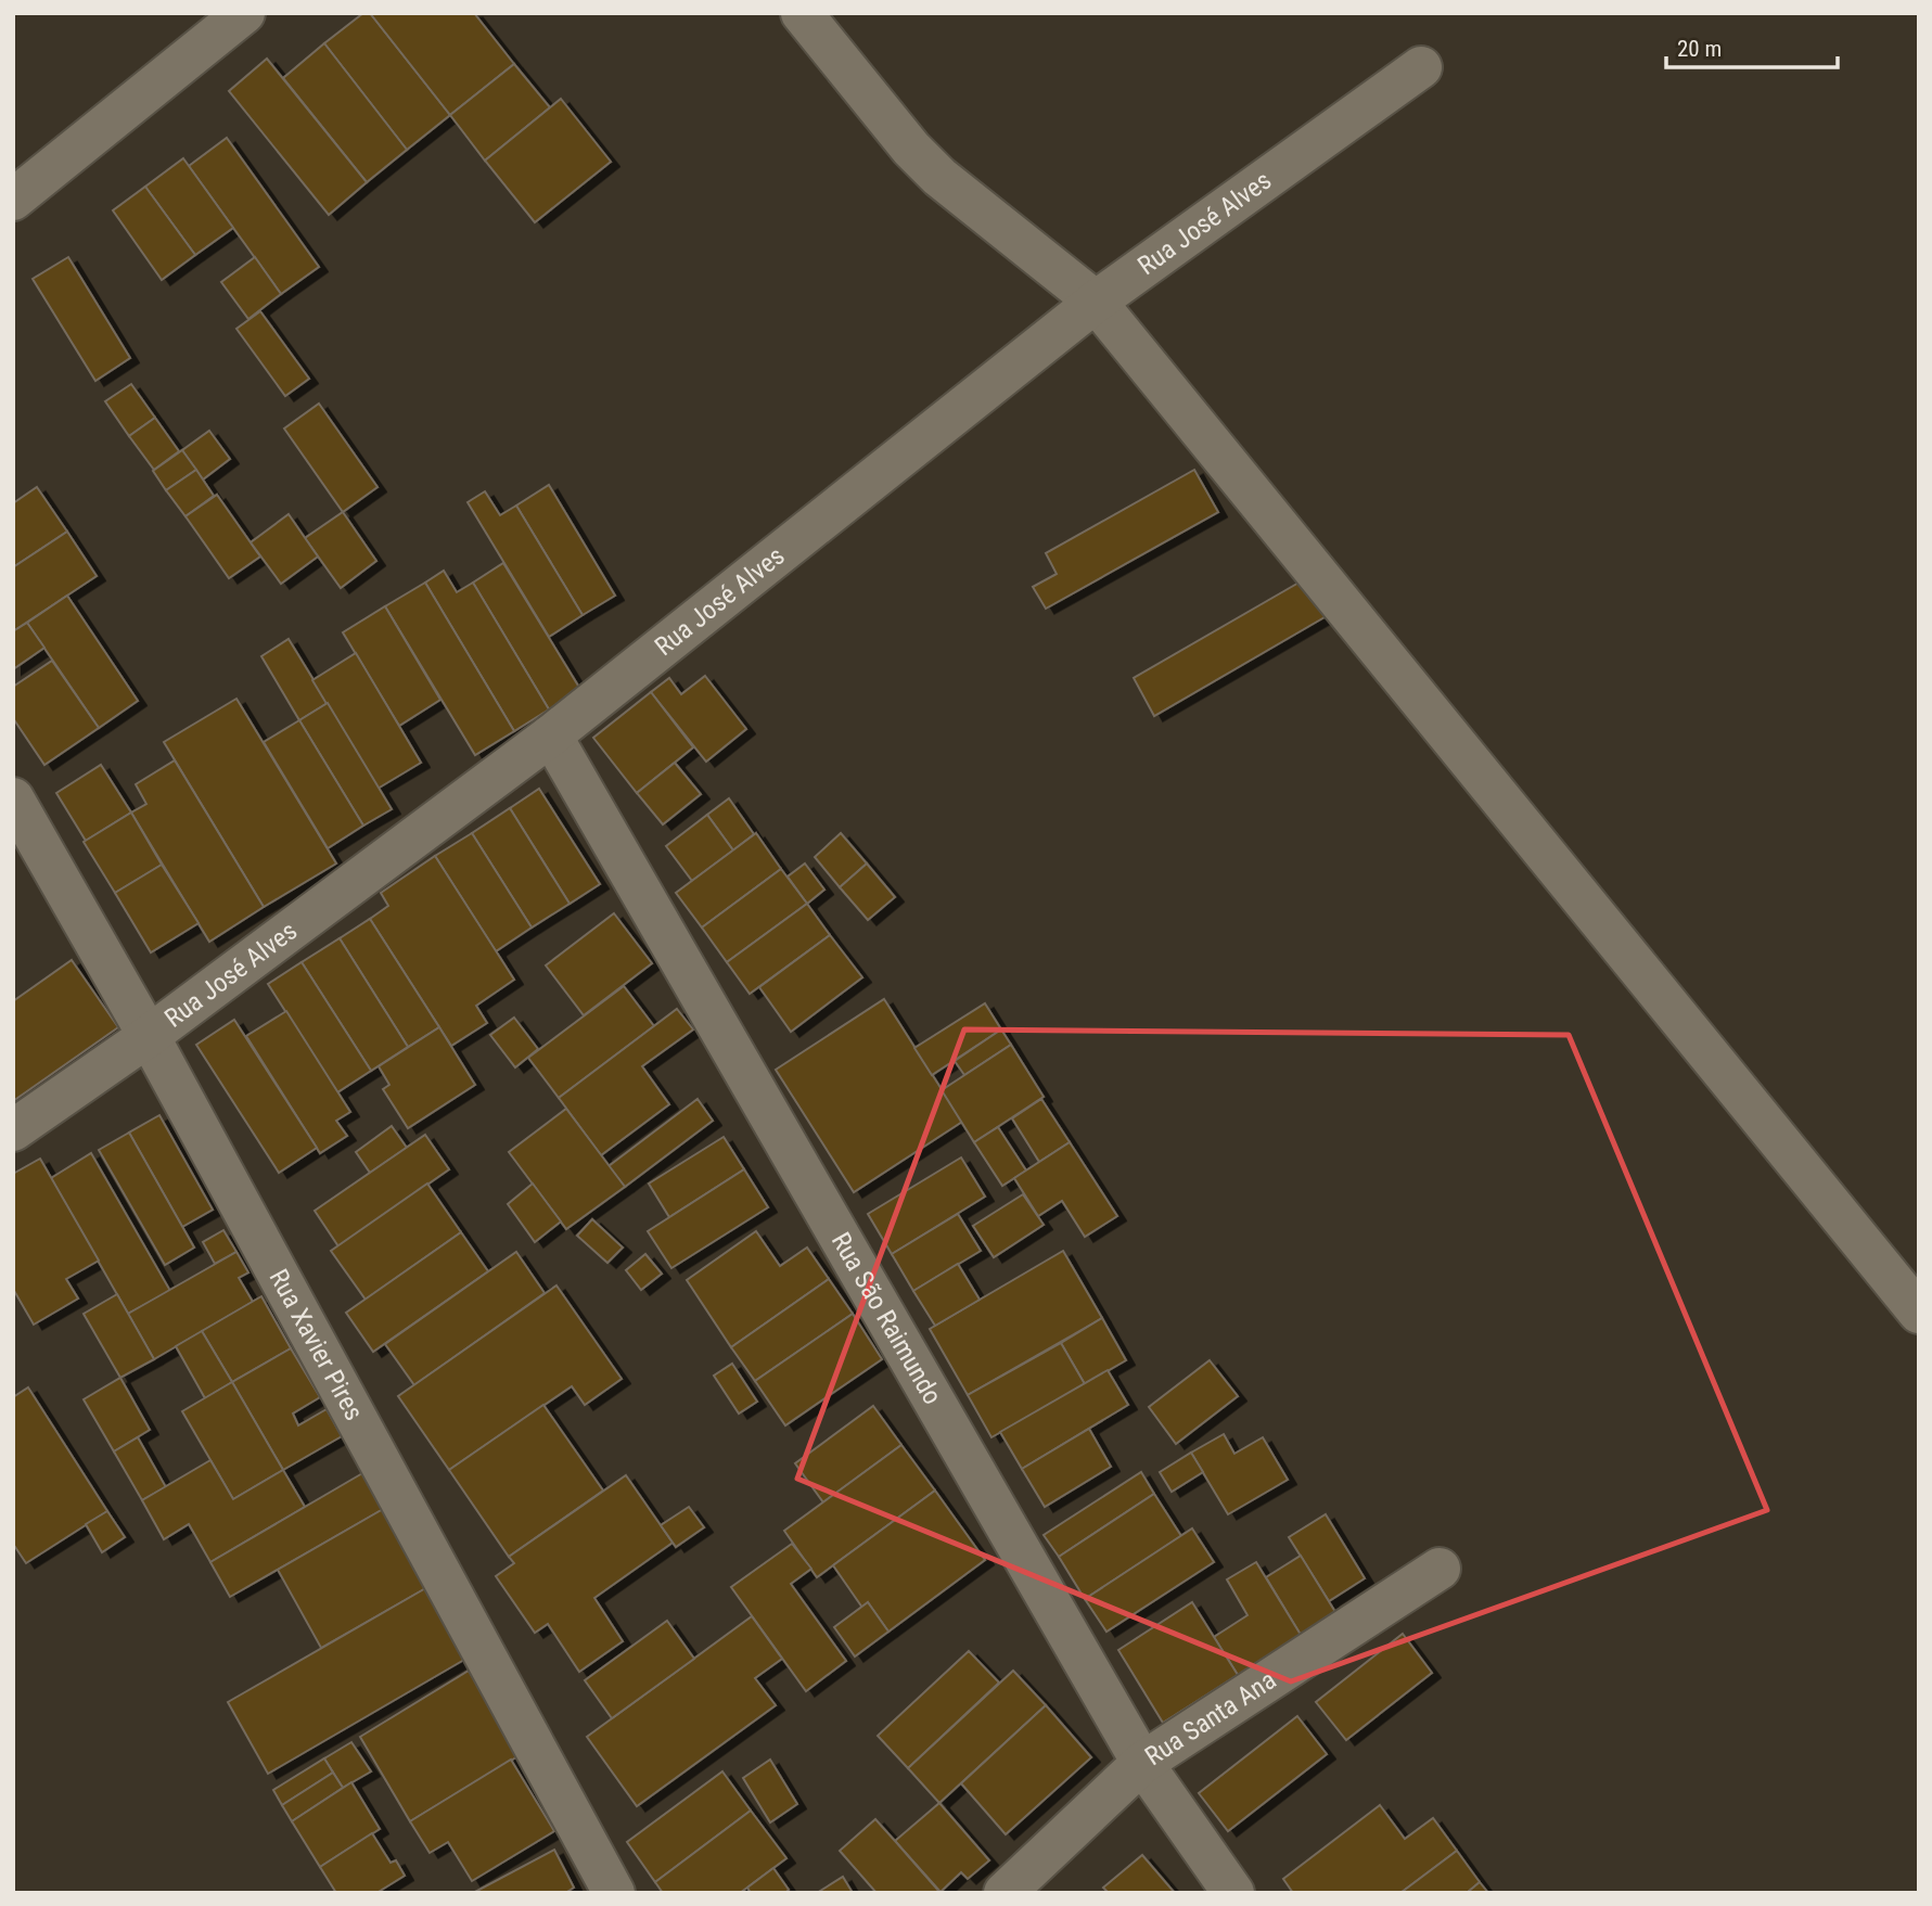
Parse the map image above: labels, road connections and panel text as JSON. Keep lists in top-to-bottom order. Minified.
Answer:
{"streets":{"street":["Rua José Alves","Rua São Raimundo","Rua Xavier Pires","Rua Santa Ana"]},"crossings":[["Rua José Alves","Rua São Raimundo"],["Rua José Alves","Rua Xavier Pires"],["Rua São Raimundo","Rua Santa Ana"]],"scale_bar":"20 m"}
